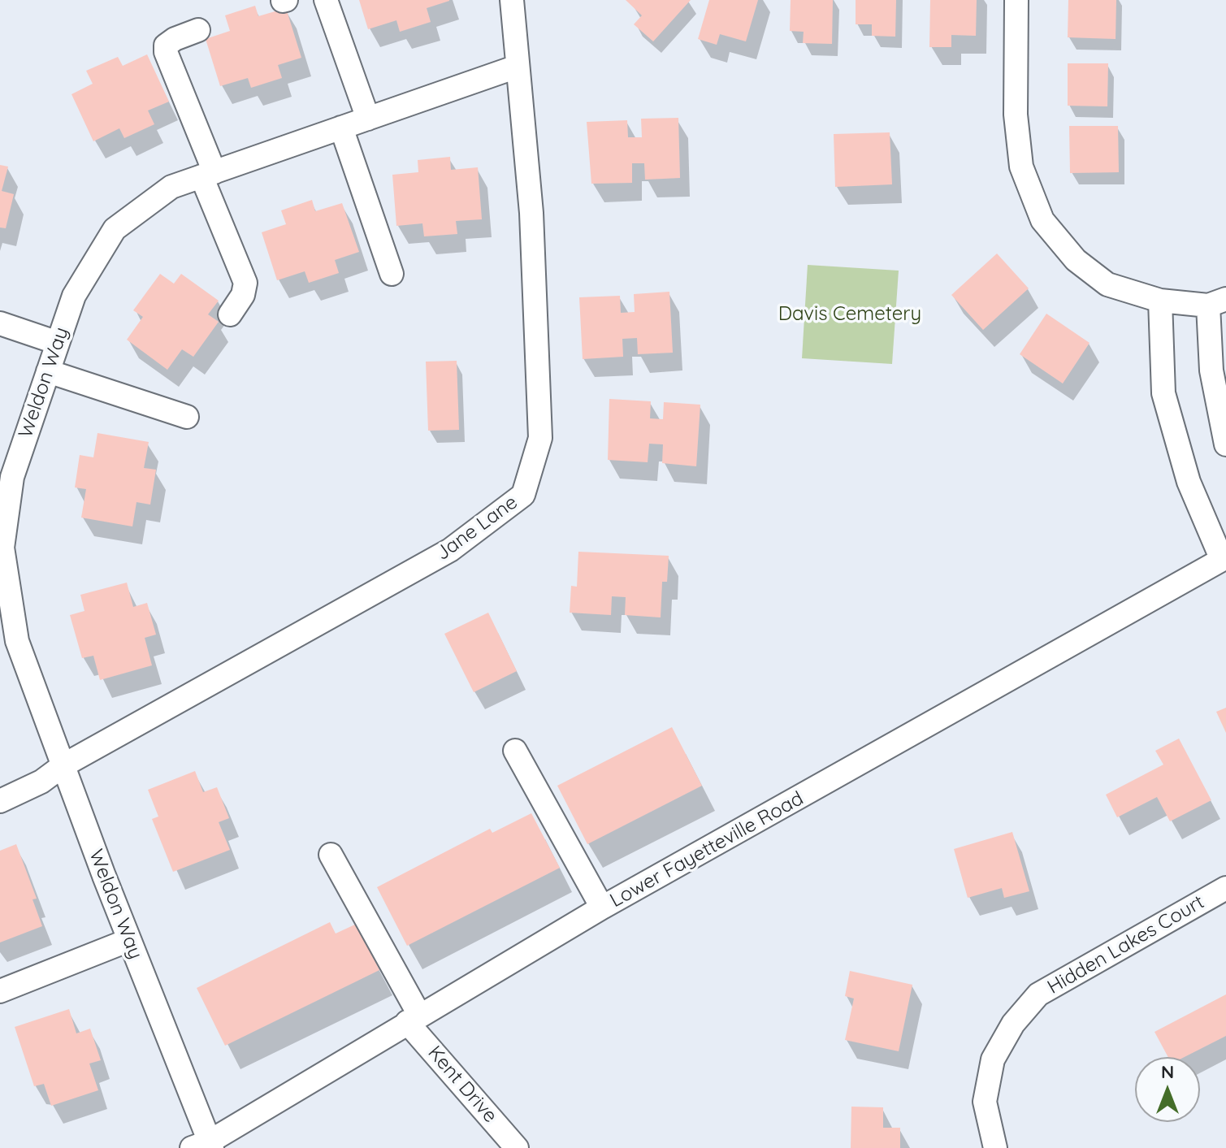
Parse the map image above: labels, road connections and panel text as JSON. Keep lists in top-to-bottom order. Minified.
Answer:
{"streets":{"street":["Weldon Way","Jane Lane","Lower Fayetteville Road","Hidden Lakes Court","Kent Drive"]},"crossings":[["Weldon Way","Jane Lane"],["Weldon Way","Lower Fayetteville Road"],["Lower Fayetteville Road","Kent Drive"]],"parks":["Davis Cemetery"],"north":"top"}
